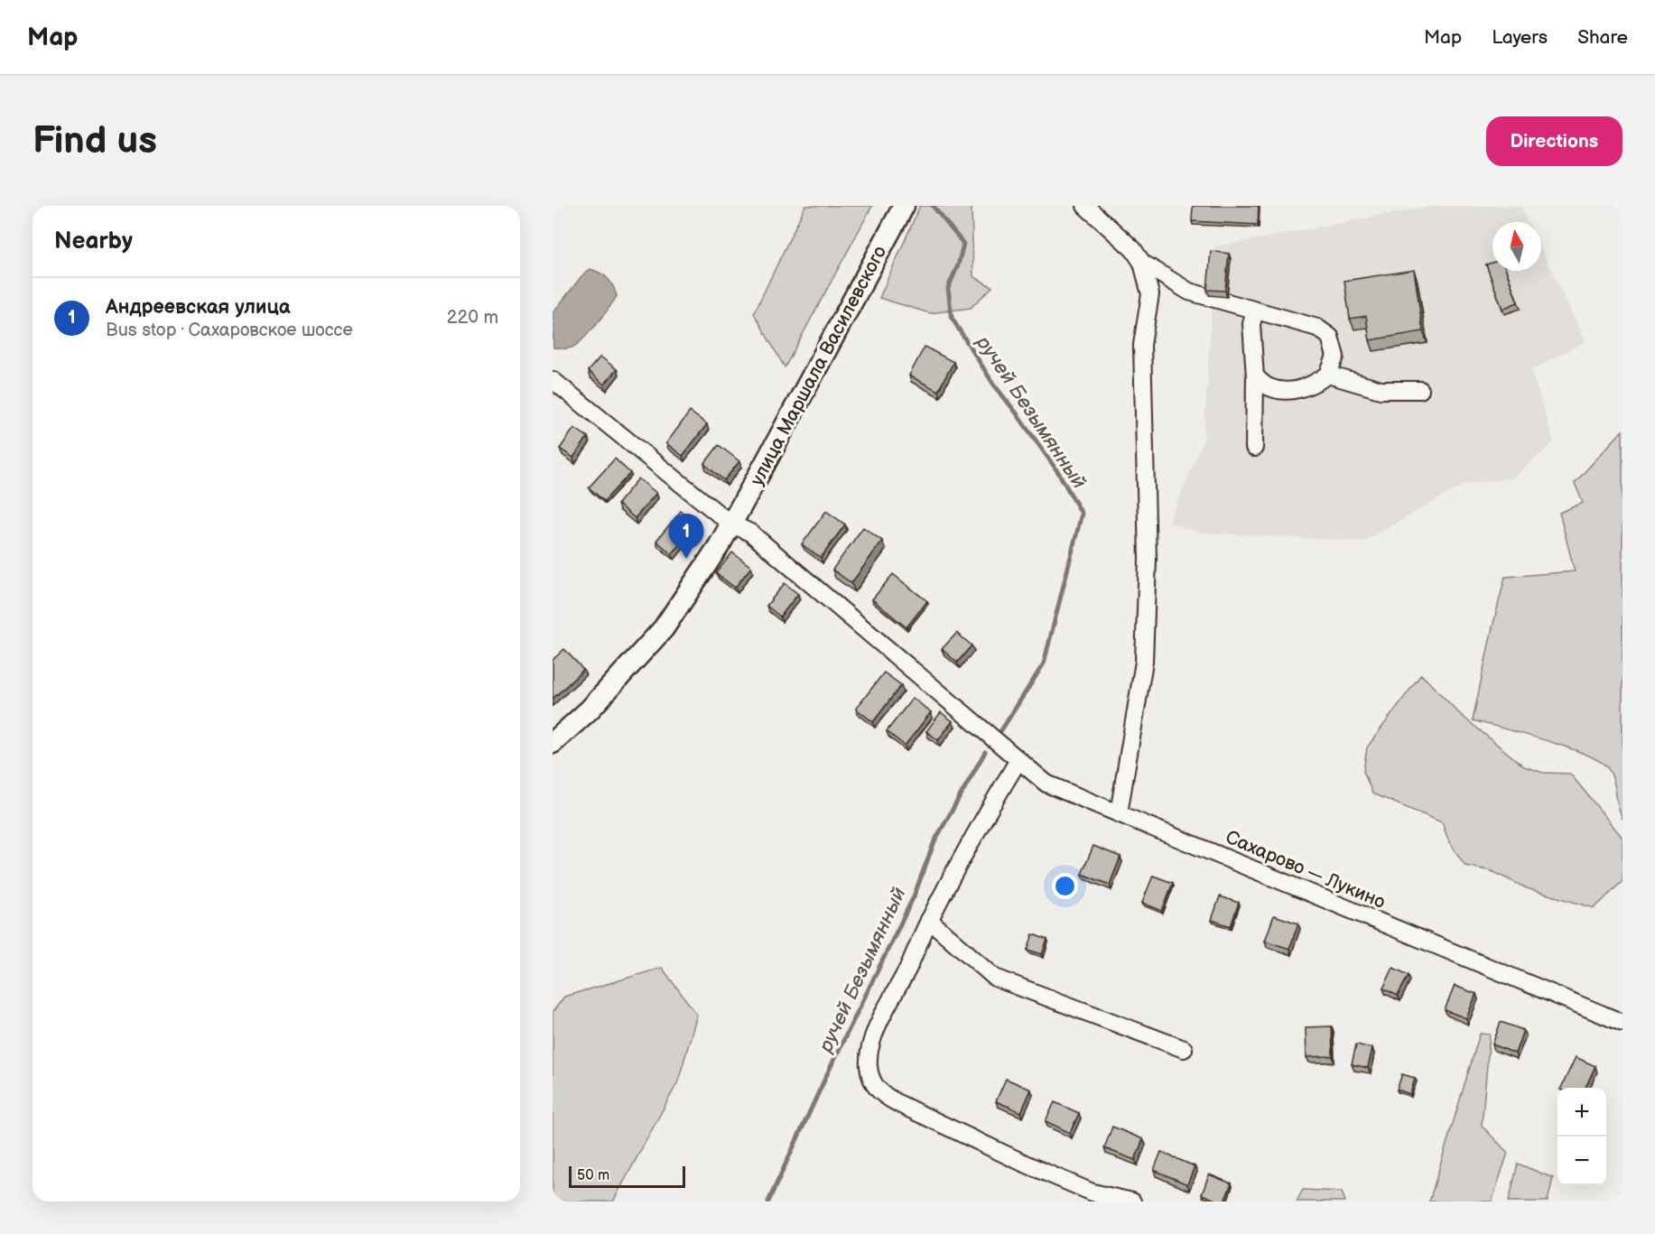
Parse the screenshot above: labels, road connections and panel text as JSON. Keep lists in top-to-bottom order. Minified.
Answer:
{"streets":{"main road":["улица Маршала Василевского"],"street":["Сахарово — Лукино"]},"crossings":[["улица Маршала Василевского","Сахарово — Лукино"]],"water":["ручей Безымянный"],"scale_bar":"50 m","north":"top","page":{"header":"Map","nav":["Map","Layers","Share"],"buttons":"Directions","title":"Find us","heading":"Nearby","list":[{"mark":"1","name":"Андреевская улица","note":"Bus stop · Сахаровское шоссе","value":"220 m"}],"pins":"1","map_buttons":["+","−"],"scale":"50 m"}}
